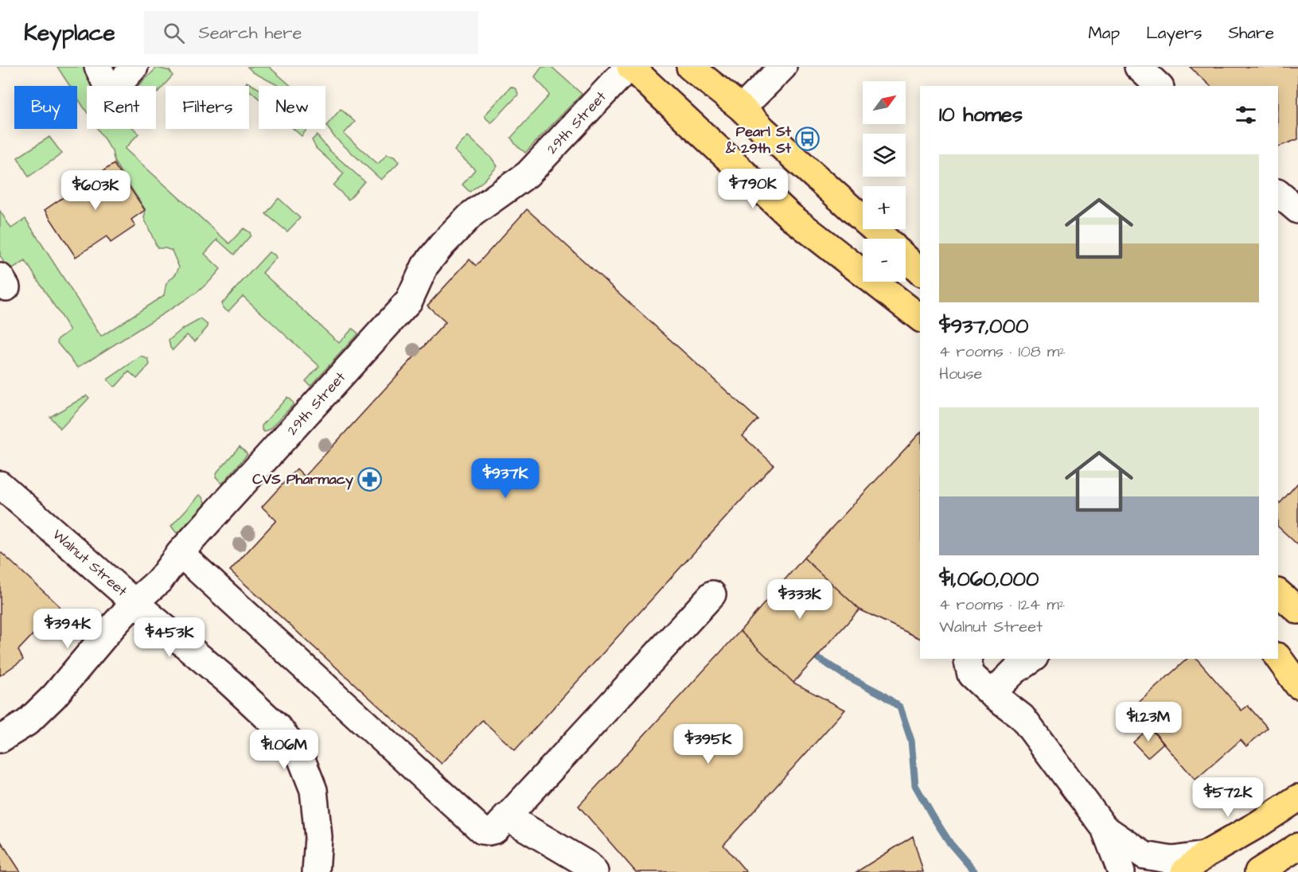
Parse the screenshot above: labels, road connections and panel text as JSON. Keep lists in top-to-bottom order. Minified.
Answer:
{"streets":{"street":["29th Street","Walnut Street"]},"crossings":[["29th Street","Walnut Street"]],"places":{"bus stop":["Pearl St & 29th St"],"pharmacy":["CVS Pharmacy"]},"north":"top right","page":{"header":"Keyplace","search":"Search here","nav":["Map","Layers","Share"],"map_buttons":["+","−"],"chip":["Buy","Rent","Filters","New"],"heading":"10 homes","list":[{"name":"$937,000","note":"4 rooms · 108 m² · House"},{"name":"$1,060,000","note":"4 rooms · 124 m² · Walnut Street"}],"price":["$790K","$603K","$937K","$333K","$394K","$453K","$1.23M","$395K","$1.06M","$572K"]}}
